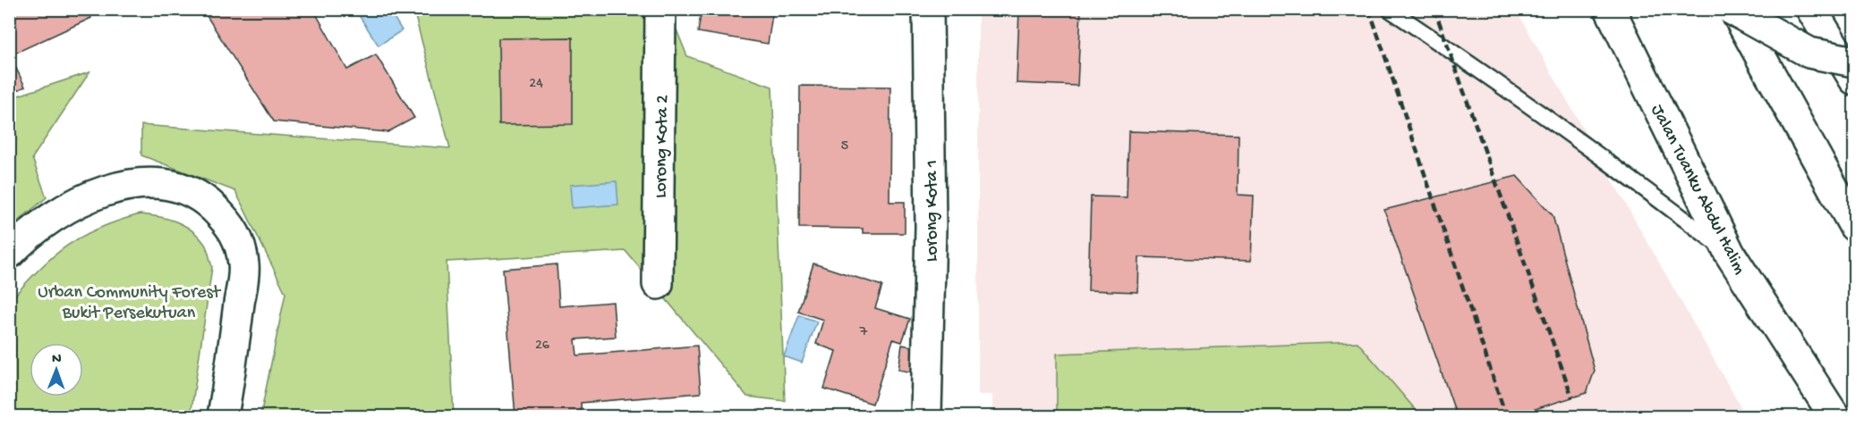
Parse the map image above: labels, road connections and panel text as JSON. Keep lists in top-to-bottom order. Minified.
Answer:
{"streets":{"street":["Lorong Kota 2","Jalan Tuanku Abdul Halim","Lorong Kota 1"]},"parks":["Urban Community Forest Bukit Persekutuan"],"house_numbers":["24","5","7","26"],"north":"top"}
